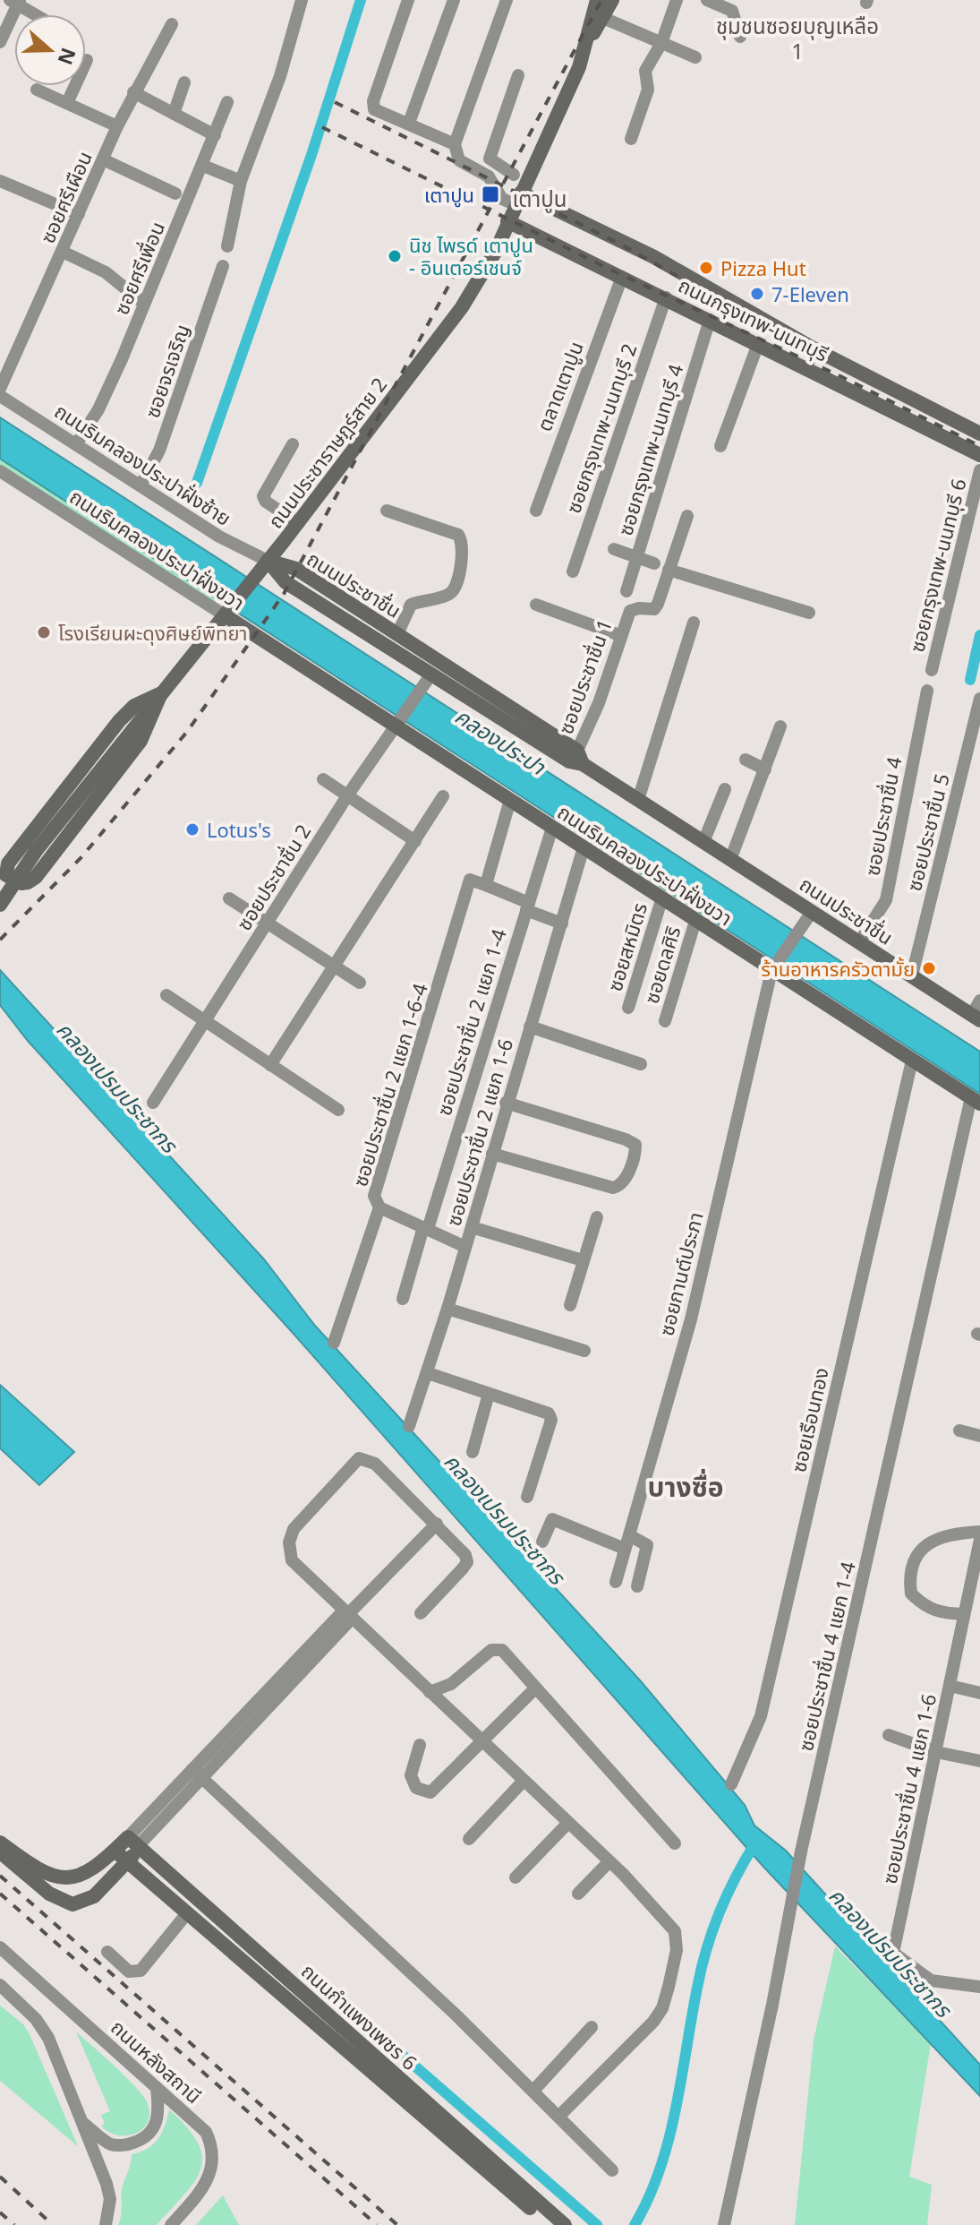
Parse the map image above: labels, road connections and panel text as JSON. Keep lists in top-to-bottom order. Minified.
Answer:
{"streets":{"main road":["ถนนกรุงเทพ-นนทบุรี","ถนนประชาราษฎร์สาย 2","ถนนริมคลองประปาฝั่งขวา","ถนนประชาชื่น","ถนนกำแพงเพชร 6"],"street":["ซอยศรีเผือน","ซอยศรีเพื่อน","ซอยจรเจริญ","ตลาดเตาปูน","ซอยกรุงเทพ-นนทบุรี 2","ซอยกรุงเทพ-นนทบุรี 4","ถนนริมคลองประปาฝั่งซ้าย","ซอยกรุงเทพ-นนทบุรี 6","ซอยประชาชื่น 1","ซอยประชาชื่น 4","ซอยประชาชื่น 5","ซอยประชาชื่น 2","ซอยสหมิตร","ซอยดลศิริ","ซอยประชาชื่น 2 แยก 1-4","ซอยประชาชื่น 2 แยก 1-6-4","ซอยประชาชื่น 2 แยก 1-6","ซอยกานต์ประภา","ซอยเรือนทอง","ซอยประชาชื่น 4 แยก 1-4","ซอยประชาชื่น 4 แยก 1-6","ถนนหลังสถานี"]},"crossings":[["ซอยศรีเพื่อน","ถนนริมคลองประปาฝั่งซ้าย"],["ถนนกรุงเทพ-นนทบุรี","ตลาดเตาปูน"],["ถนนกรุงเทพ-นนทบุรี","ซอยกรุงเทพ-นนทบุรี 2"],["ถนนกรุงเทพ-นนทบุรี","ซอยกรุงเทพ-นนทบุรี 4"],["ถนนกรุงเทพ-นนทบุรี","ถนนประชาราษฎร์สาย 2"],["ซอยจรเจริญ","ถนนริมคลองประปาฝั่งซ้าย"],["ถนนประชาราษฎร์สาย 2","ถนนริมคลองประปาฝั่งซ้าย"],["ถนนประชาราษฎร์สาย 2","ถนนริมคลองประปาฝั่งขวา"],["ถนนประชาราษฎร์สาย 2","ถนนประชาชื่น"],["ถนนริมคลองประปาฝั่งซ้าย","ถนนประชาชื่น"],["ถนนริมคลองประปาฝั่งขวา","ซอยประชาชื่น 2"],["ถนนริมคลองประปาฝั่งขวา","ซอยสหมิตร"],["ถนนริมคลองประปาฝั่งขวา","ซอยดลศิริ"],["ถนนริมคลองประปาฝั่งขวา","ซอยประชาชื่น 2 แยก 1-4"],["ถนนริมคลองประปาฝั่งขวา","ซอยประชาชื่น 2 แยก 1-6"],["ถนนริมคลองประปาฝั่งขวา","ซอยกานต์ประภา"],["ถนนริมคลองประปาฝั่งขวา","ซอยเรือนทอง"],["ถนนริมคลองประปาฝั่งขวา","ซอยประชาชื่น 4 แยก 1-4"],["ถนนประชาชื่น","ซอยประชาชื่น 1"],["ถนนประชาชื่น","ซอยประชาชื่น 4"],["ถนนประชาชื่น","ซอยประชาชื่น 5"],["ถนนประชาชื่น","ซอยประชาชื่น 2"],["ถนนประชาชื่น","ซอยกานต์ประภา"],["ซอยประชาชื่น 2 แยก 1-4","ซอยประชาชื่น 2 แยก 1-6-4"],["ซอยประชาชื่น 2 แยก 1-6-4","ซอยประชาชื่น 2 แยก 1-6"]],"districts":["ชุมชนซอยบุญเหลือ 1","เตาปูน","บางซื่อ"],"water":["คลองประปา","คลองเปรมประชากร"],"places":{"transit":["เตาปูน"],"other":["นิช ไพรด์ เตาปูน - อินเตอร์เชนจ์","Pizza Hut","7-Eleven","โรงเรียนผะดุงศิษย์พิทยา","Lotus's","ร้านอาหารครัวตามั้ย"]},"north":"right"}
